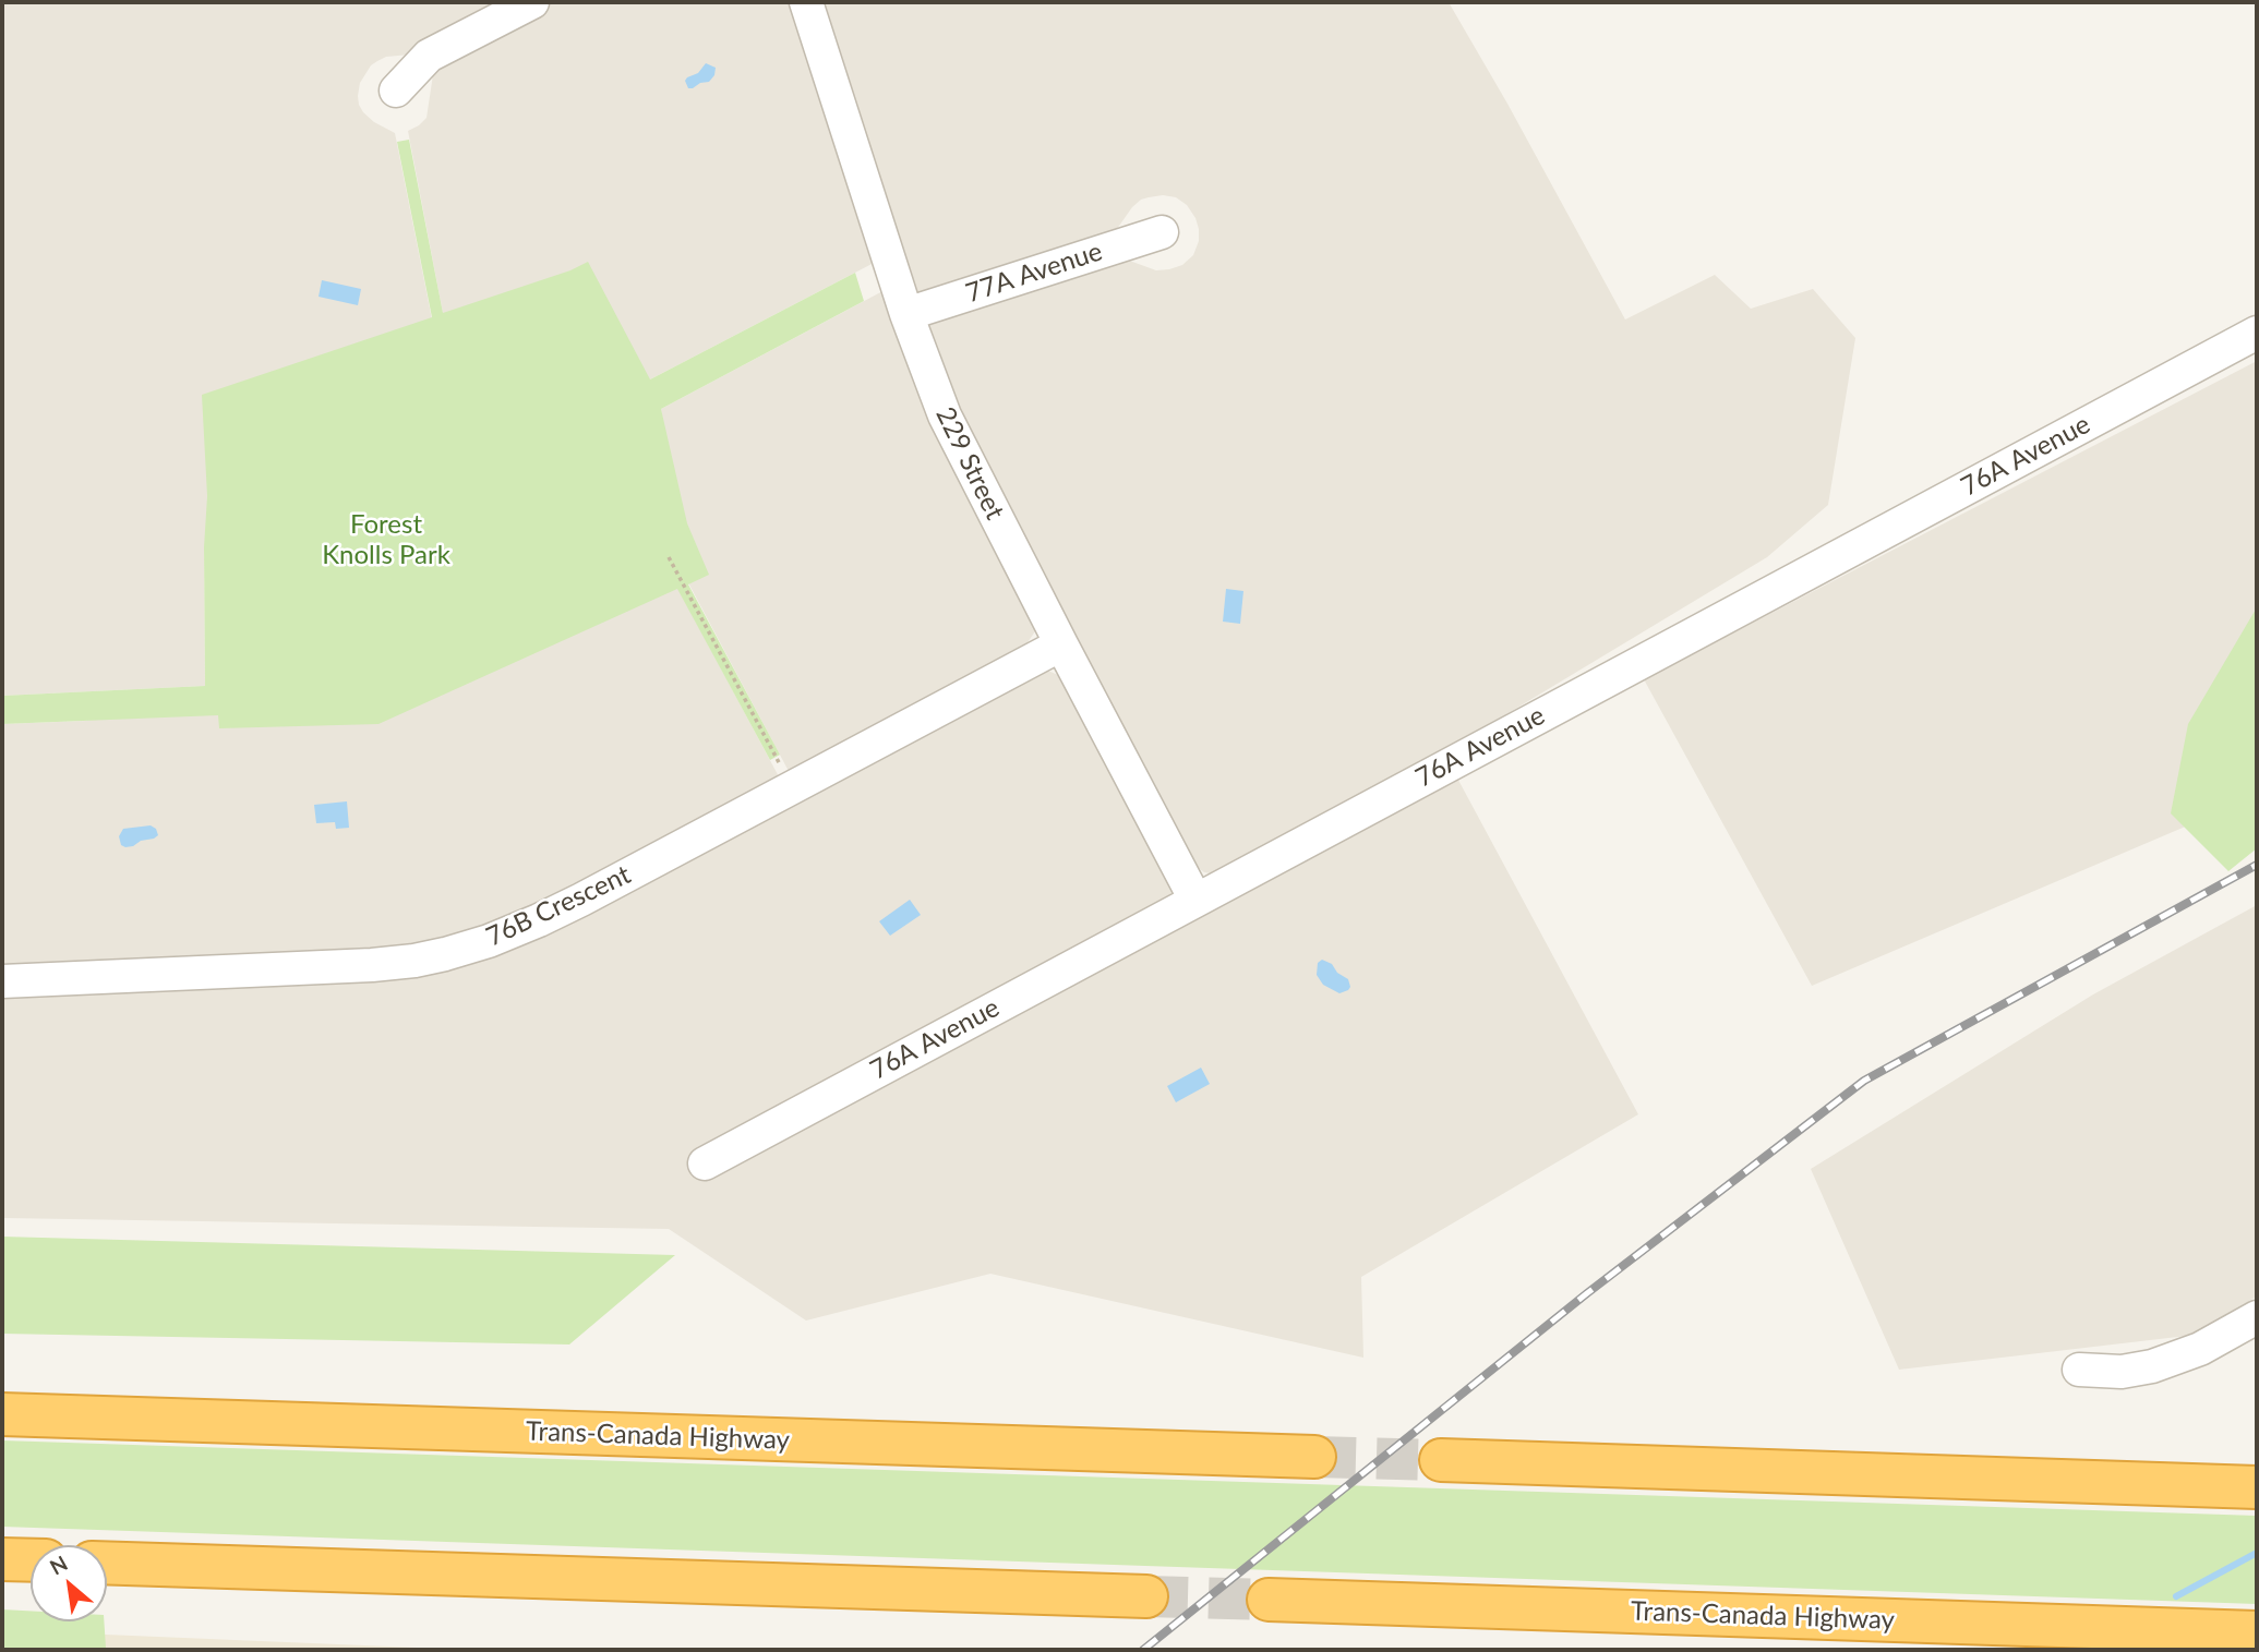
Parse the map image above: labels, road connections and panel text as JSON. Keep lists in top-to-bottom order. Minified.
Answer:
{"streets":{"highway":["Trans-Canada Highway"],"street":["77A Avenue","76A Avenue","229 Street","76B Crescent"]},"crossings":[["77A Avenue","229 Street"],["76A Avenue","229 Street"],["229 Street","76B Crescent"]],"parks":["Forest Knolls Park"],"north":"top left"}
